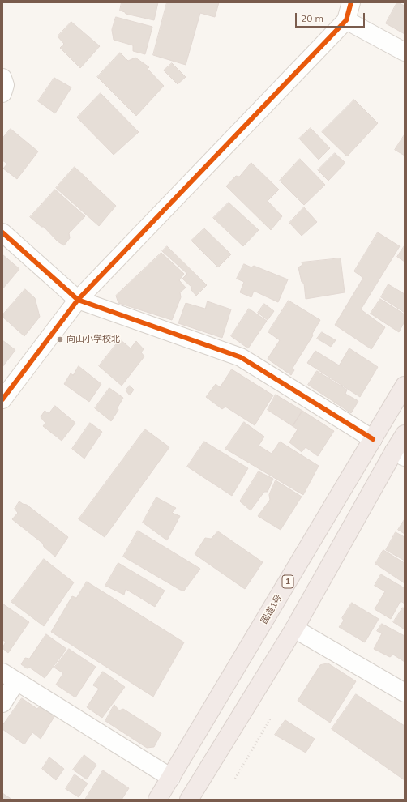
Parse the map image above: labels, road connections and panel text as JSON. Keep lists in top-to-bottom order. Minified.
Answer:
{"streets":{"highway":["1","国道1号"]},"places":["向山小学校北"],"scale_bar":"20 m"}
